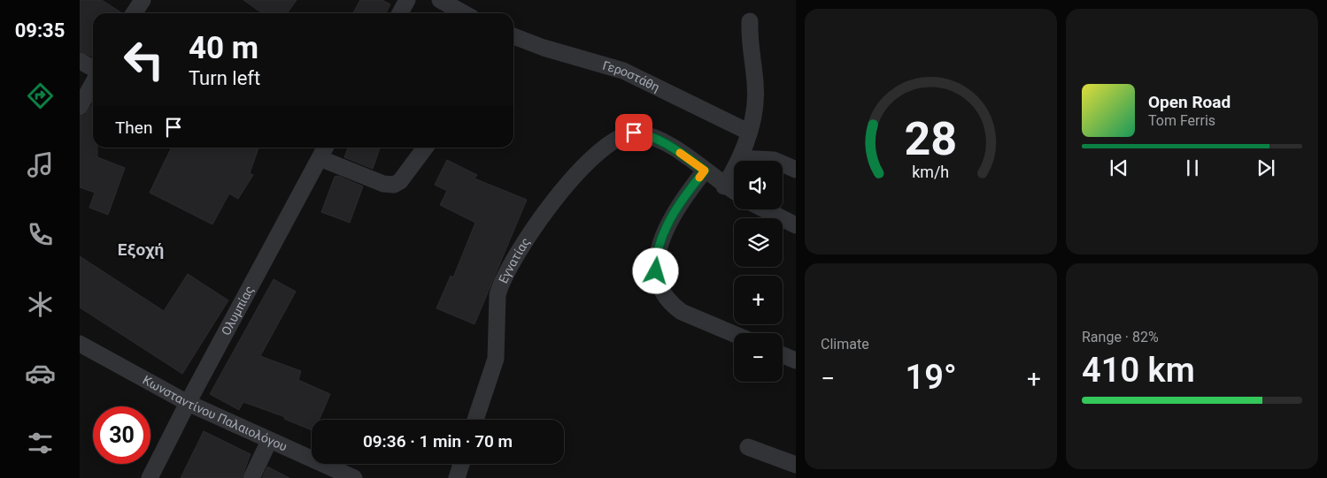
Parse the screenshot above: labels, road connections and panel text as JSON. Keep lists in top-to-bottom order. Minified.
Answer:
{"streets":{"street":["Γεροστάθη","Εγνατίας","Ολυμπίας","Κωνσταντίνου Παλαιολόγου"]},"crossings":[["Ολυμπίας","Κωνσταντίνου Παλαιολόγου"]],"districts":["Εξοχή"],"page":{"tabs":"09:35","turn":["40 m","Turn left"],"song":["Open Road","Tom Ferris"],"then":"Then","map_buttons":["+","−"],"tile":["Climate",["Range · 82%","410 km"]],"heat":["−","19°","+"],"limit":"30","trip":"09:36 · 1 min · 70 m","gauge":["28","km/h"]}}
